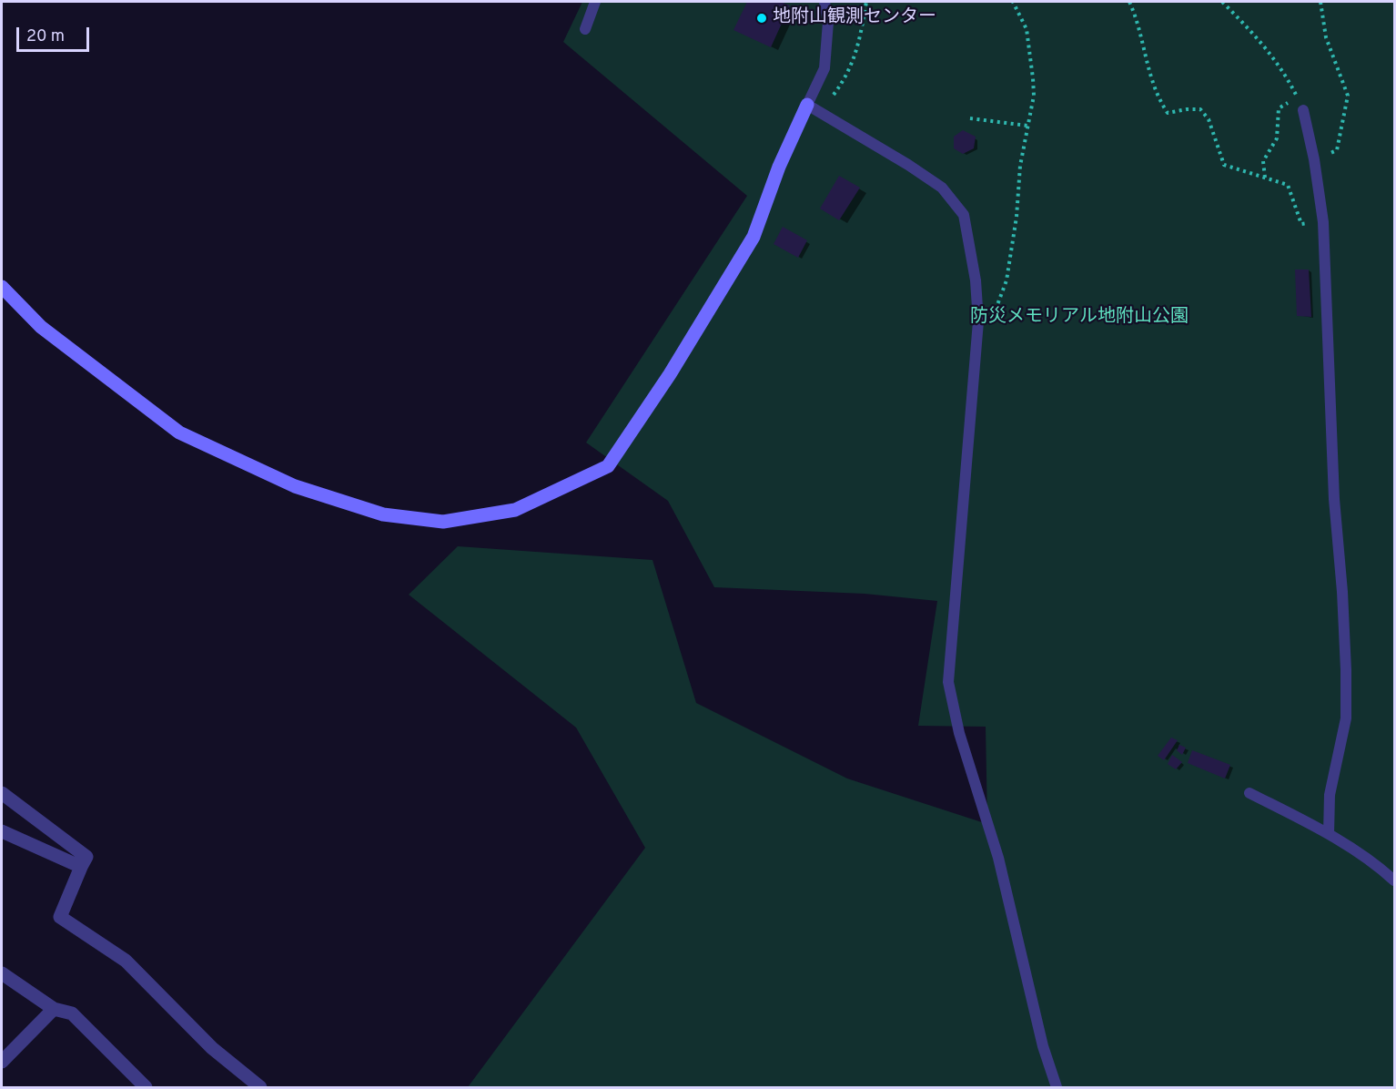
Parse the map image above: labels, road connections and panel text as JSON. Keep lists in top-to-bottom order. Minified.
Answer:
{"parks":["防災メモリアル地附山公園"],"places":["地附山観測センター"],"scale_bar":"20 m"}
